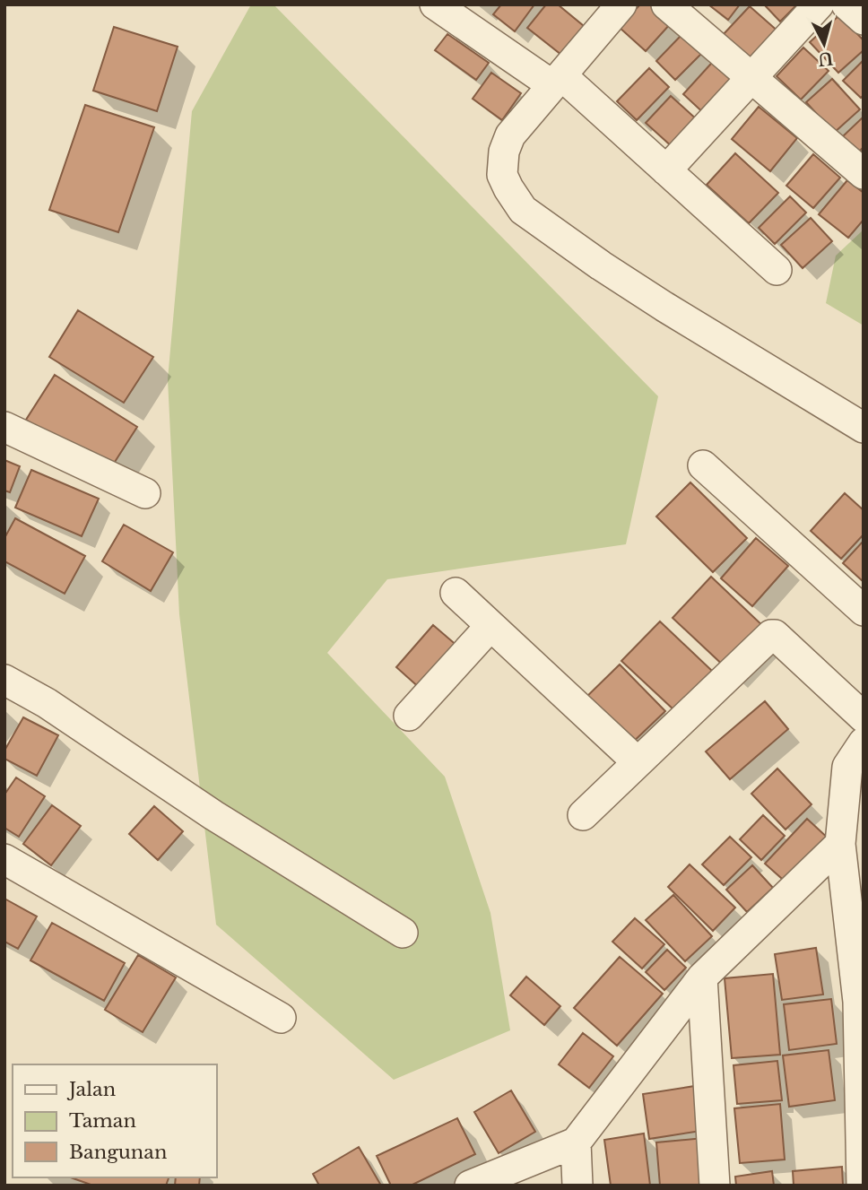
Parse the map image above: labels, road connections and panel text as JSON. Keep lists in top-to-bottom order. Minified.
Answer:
{"legend":["Jalan","Taman","Bangunan"],"north":"bottom"}
